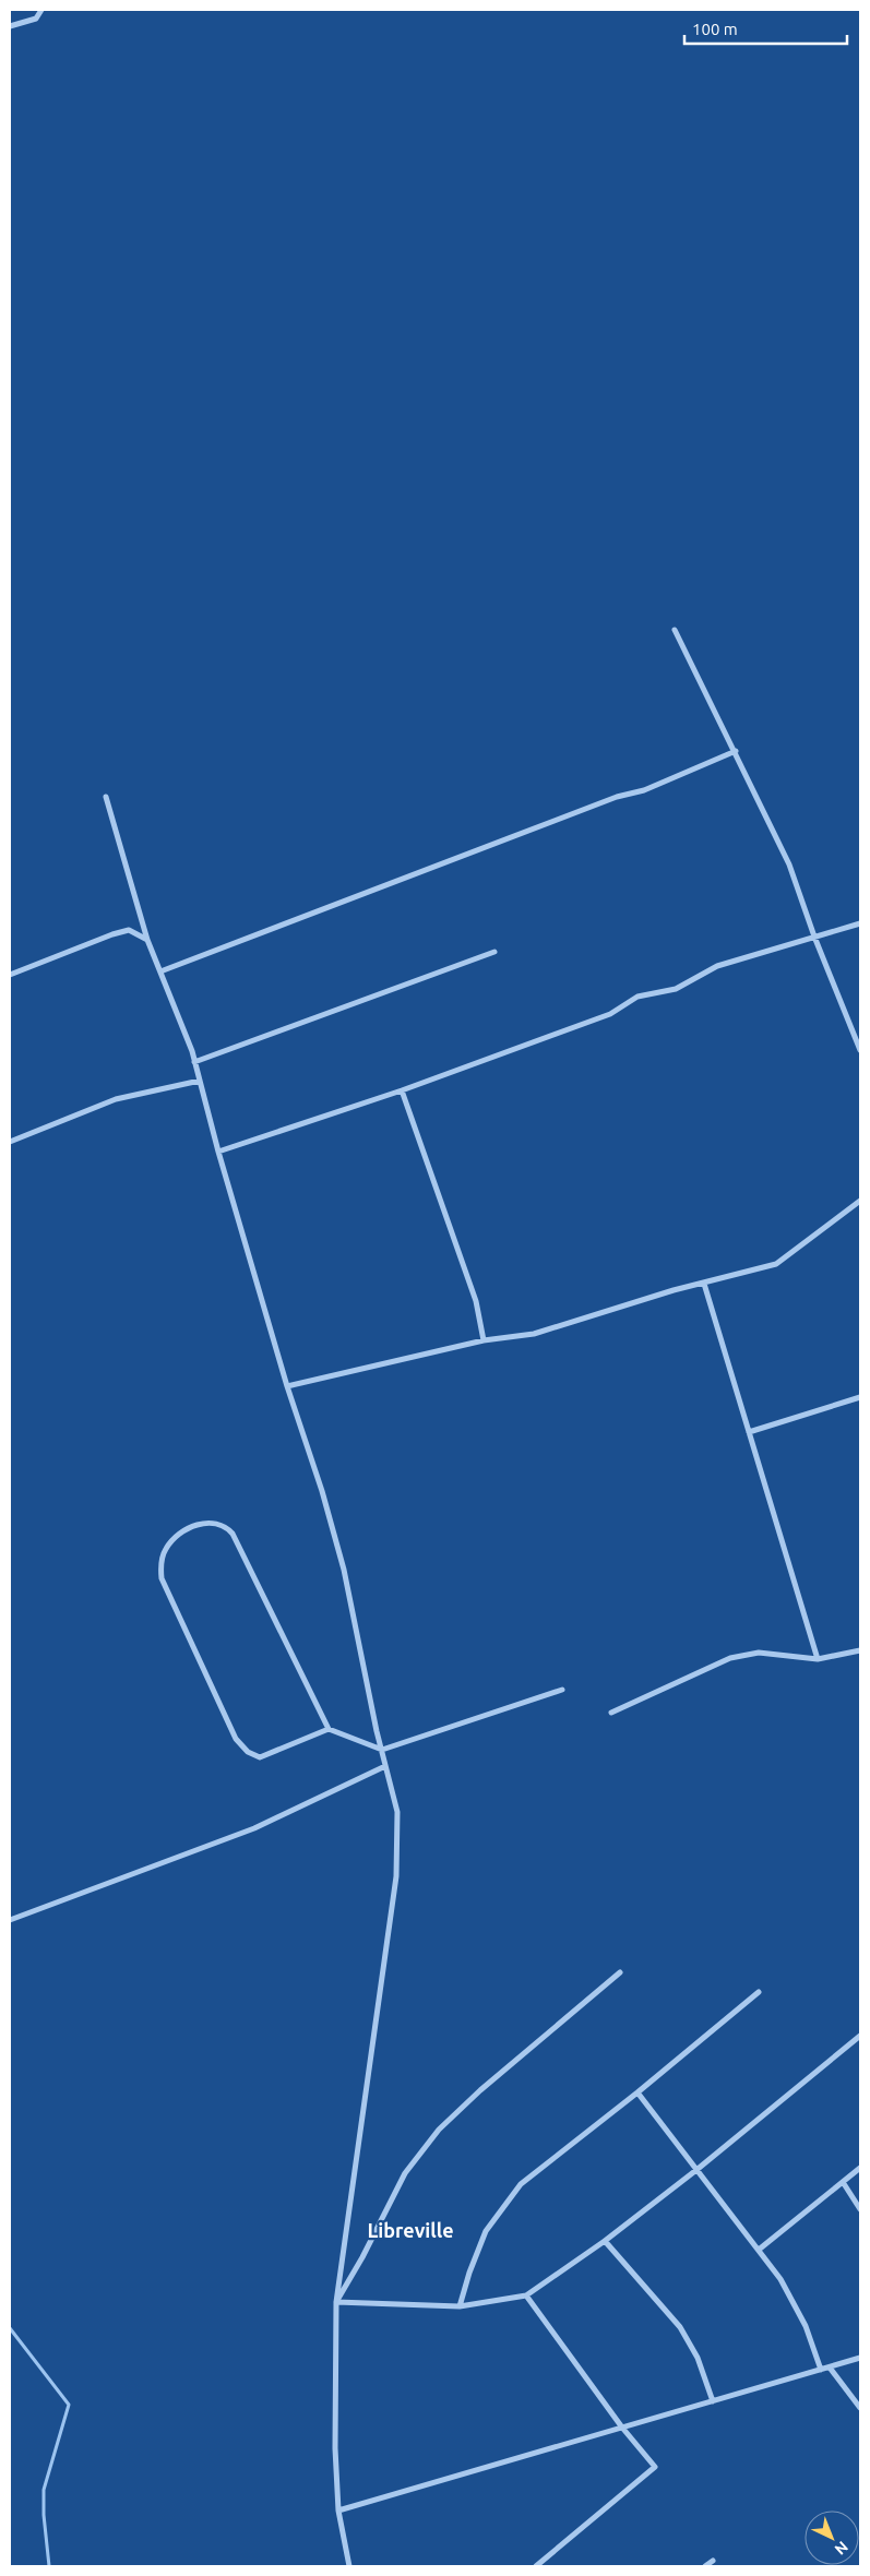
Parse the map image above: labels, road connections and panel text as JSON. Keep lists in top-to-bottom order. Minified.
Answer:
{"districts":["Libreville"],"scale_bar":"100 m","north":"bottom right"}
